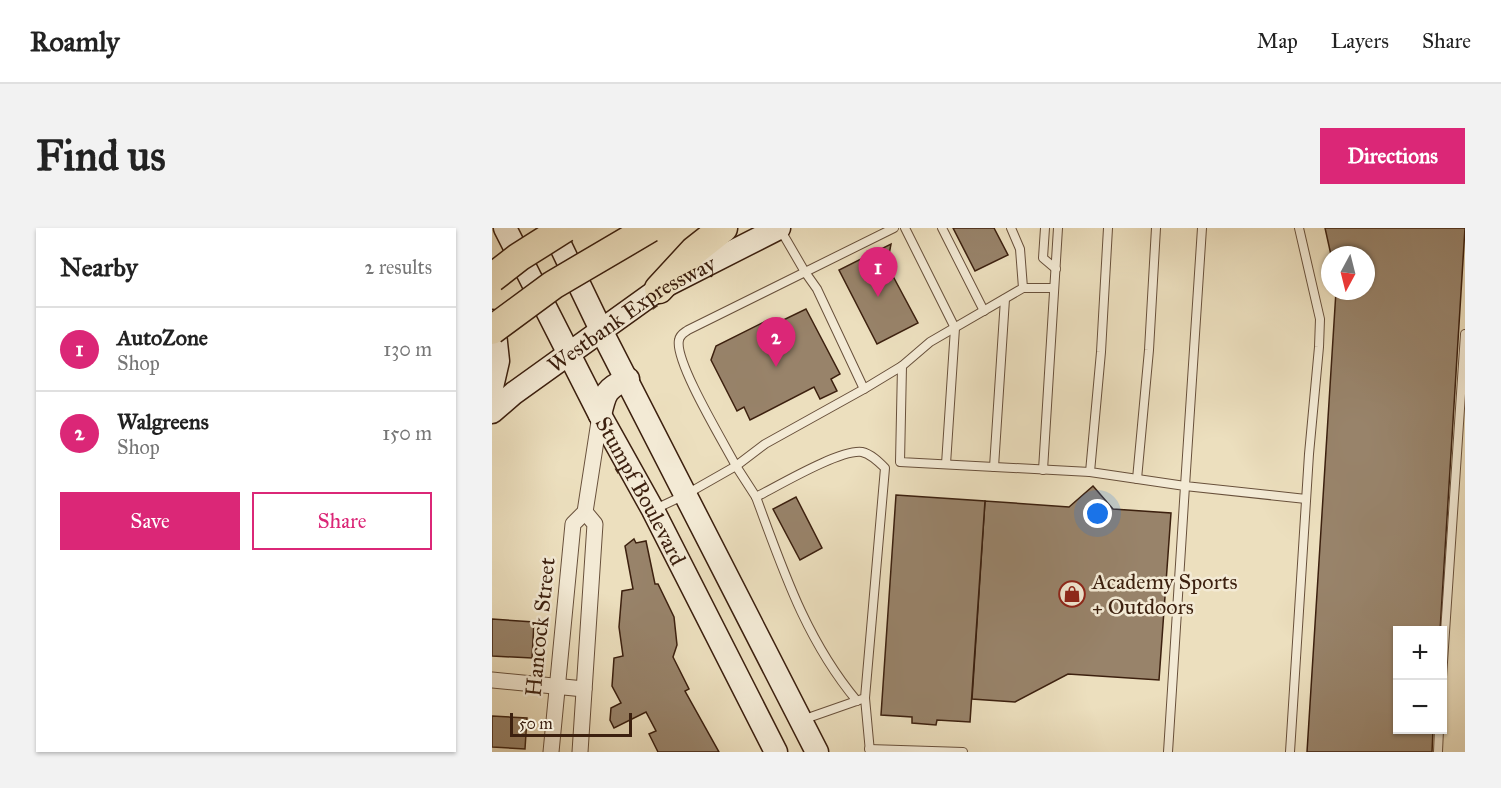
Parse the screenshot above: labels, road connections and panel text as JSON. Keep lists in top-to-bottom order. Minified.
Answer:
{"streets":{"main road":["Westbank Expressway","Stumpf Boulevard"],"street":["Hancock Street"]},"crossings":[["Westbank Expressway","Stumpf Boulevard"],["Stumpf Boulevard","Hancock Street"]],"places":{"shop":["Academy Sports + Outdoors"]},"scale_bar":"50 m","north":"bottom","page":{"header":"Roamly","nav":["Map","Layers","Share"],"buttons":["Directions",["Save","Share"]],"title":"Find us","heading":["Nearby","2 results"],"pins":["1","2"],"list":[{"mark":"1","name":"AutoZone","note":"Shop","value":"130 m"},{"mark":"2","name":"Walgreens","note":"Shop","value":"150 m"}],"map_buttons":["+","−"],"scale":"50 m"}}
